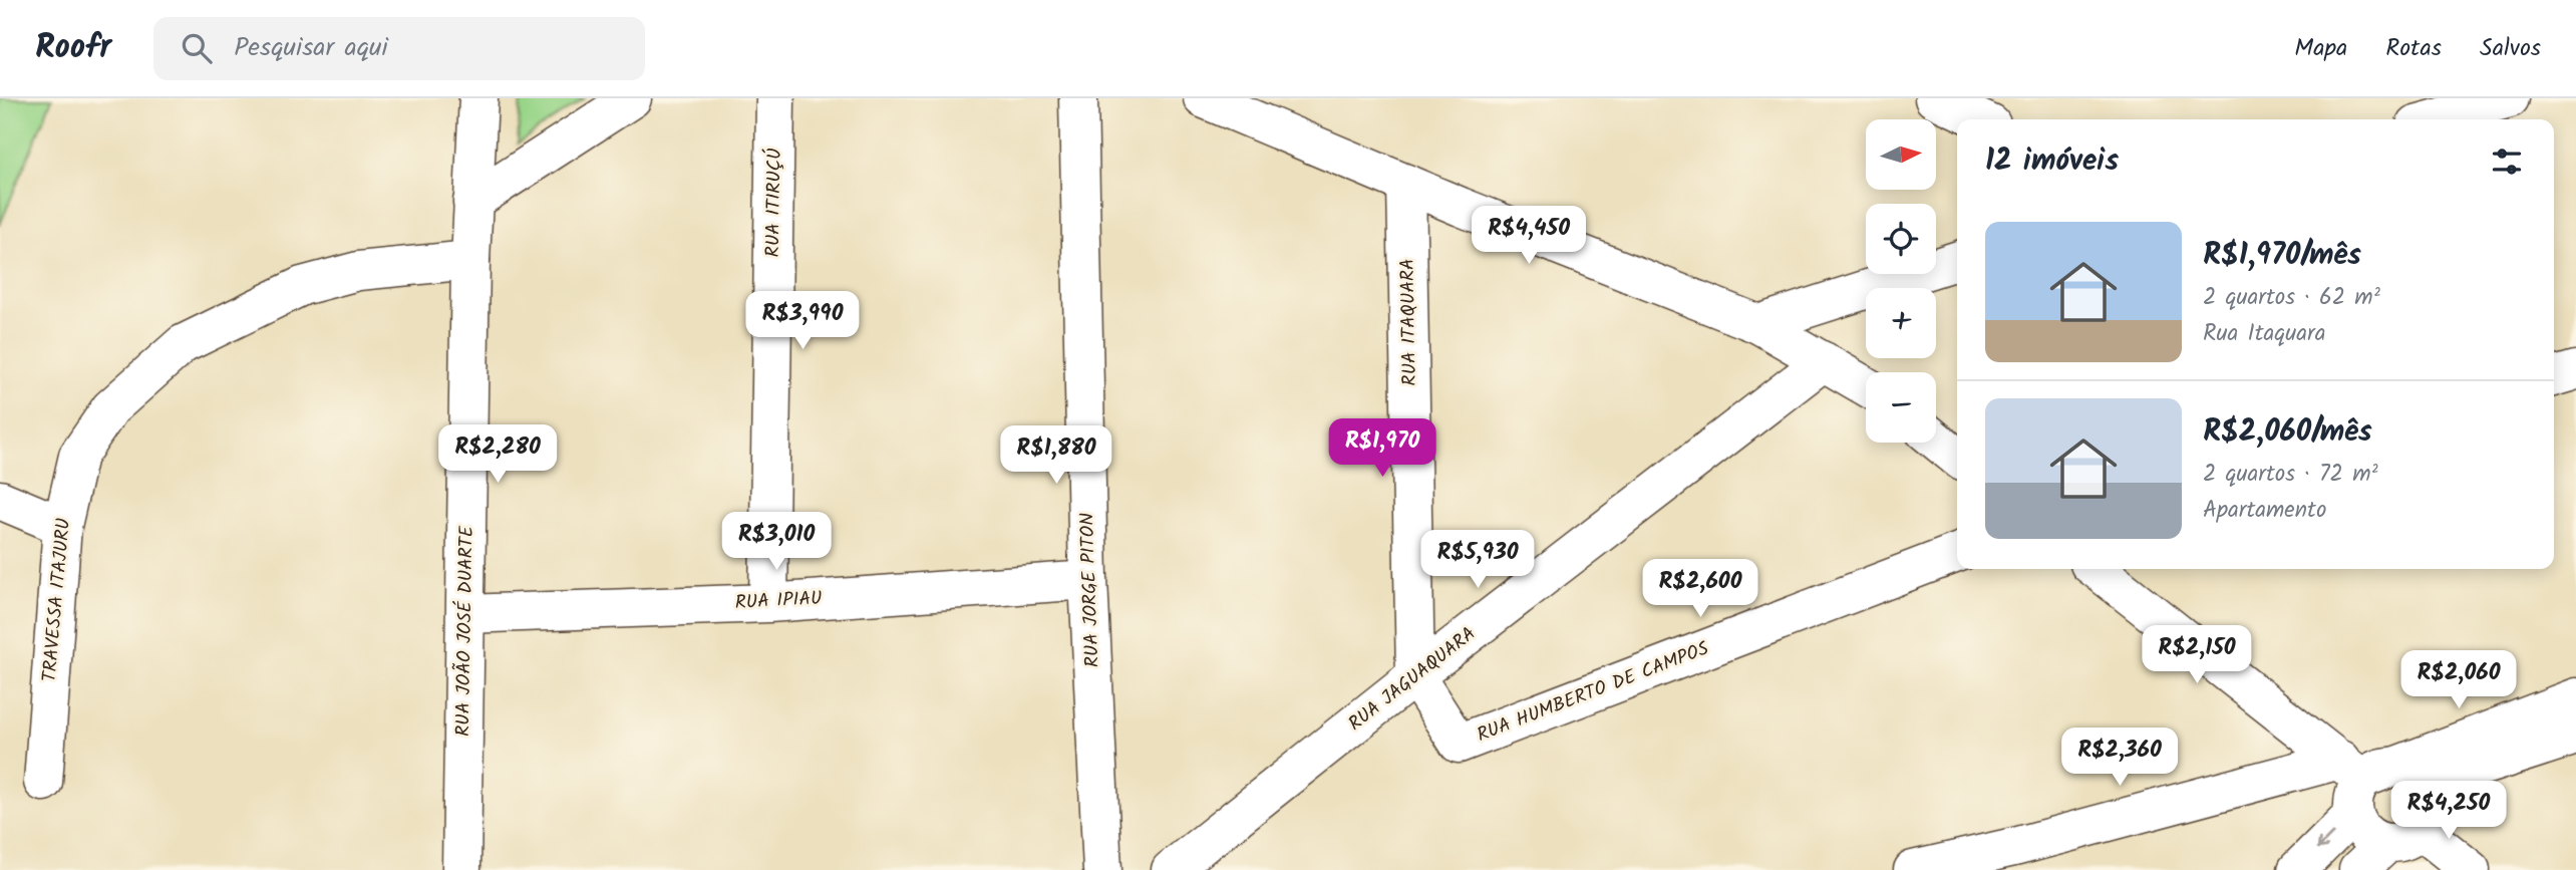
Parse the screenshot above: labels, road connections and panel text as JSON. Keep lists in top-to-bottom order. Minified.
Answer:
{"streets":{"street":["RUA ITIRUÇÚ","RUA ITAQUARA","RUA JORGE PITON","TRAVESSA ITAJURU","RUA IPIAU","RUA JOÃO JOSÉ DUARTE","RUA JAGUAQUARA","RUA HUMBERTO DE CAMPOS"]},"crossings":[["RUA ITIRUÇÚ","RUA IPIAU"],["RUA ITAQUARA","RUA JAGUAQUARA"],["RUA ITAQUARA","RUA HUMBERTO DE CAMPOS"],["RUA JORGE PITON","RUA IPIAU"],["TRAVESSA ITAJURU","RUA JOÃO JOSÉ DUARTE"],["RUA IPIAU","RUA JOÃO JOSÉ DUARTE"],["RUA JAGUAQUARA","RUA HUMBERTO DE CAMPOS"]],"north":"right","page":{"header":"Roofr","search":"Pesquisar aqui","nav":["Mapa","Rotas","Salvos"],"map_buttons":["+","−"],"heading":"12 imóveis","list":[{"name":"R$1,970/mês","note":"2 quartos · 62 m² · Rua Itaquara"},{"name":"R$2,060/mês","note":"2 quartos · 72 m² · Apartamento"}],"price":["R$4,450","R$3,990","R$1,970","R$2,280","R$1,880","R$3,010","R$5,930","R$2,600","R$2,150","R$2,060","R$2,360","R$4,250"]}}
